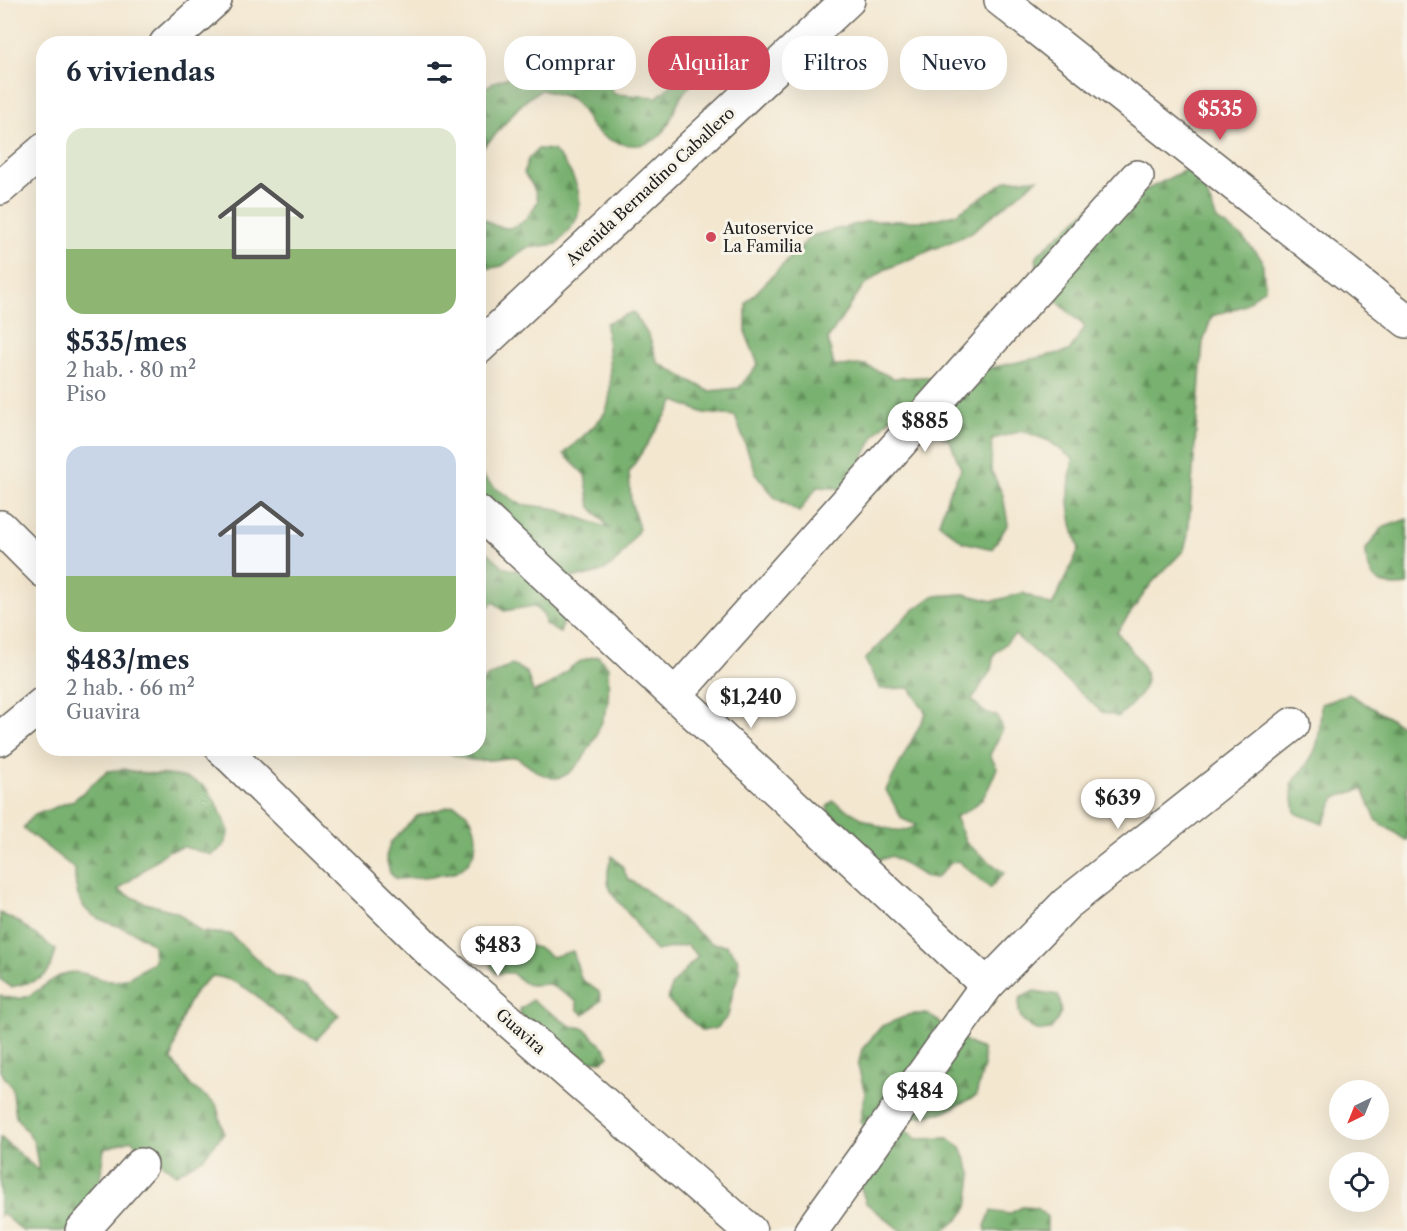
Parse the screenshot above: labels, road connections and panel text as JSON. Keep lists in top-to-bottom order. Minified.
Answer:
{"streets":{"street":["Avenida Bernadino Caballero","Guavira"]},"places":["Autoservice La Familia"],"north":"bottom left","page":{"chip":["Comprar","Alquilar","Filtros","Nuevo"],"heading":"6 viviendas","price":["$535","$885","$1,240","$639","$483","$484"],"list":[{"name":"$535/mes","note":"2 hab. · 80 m² · Piso"},{"name":"$483/mes","note":"2 hab. · 66 m² · Guavira"}]}}
